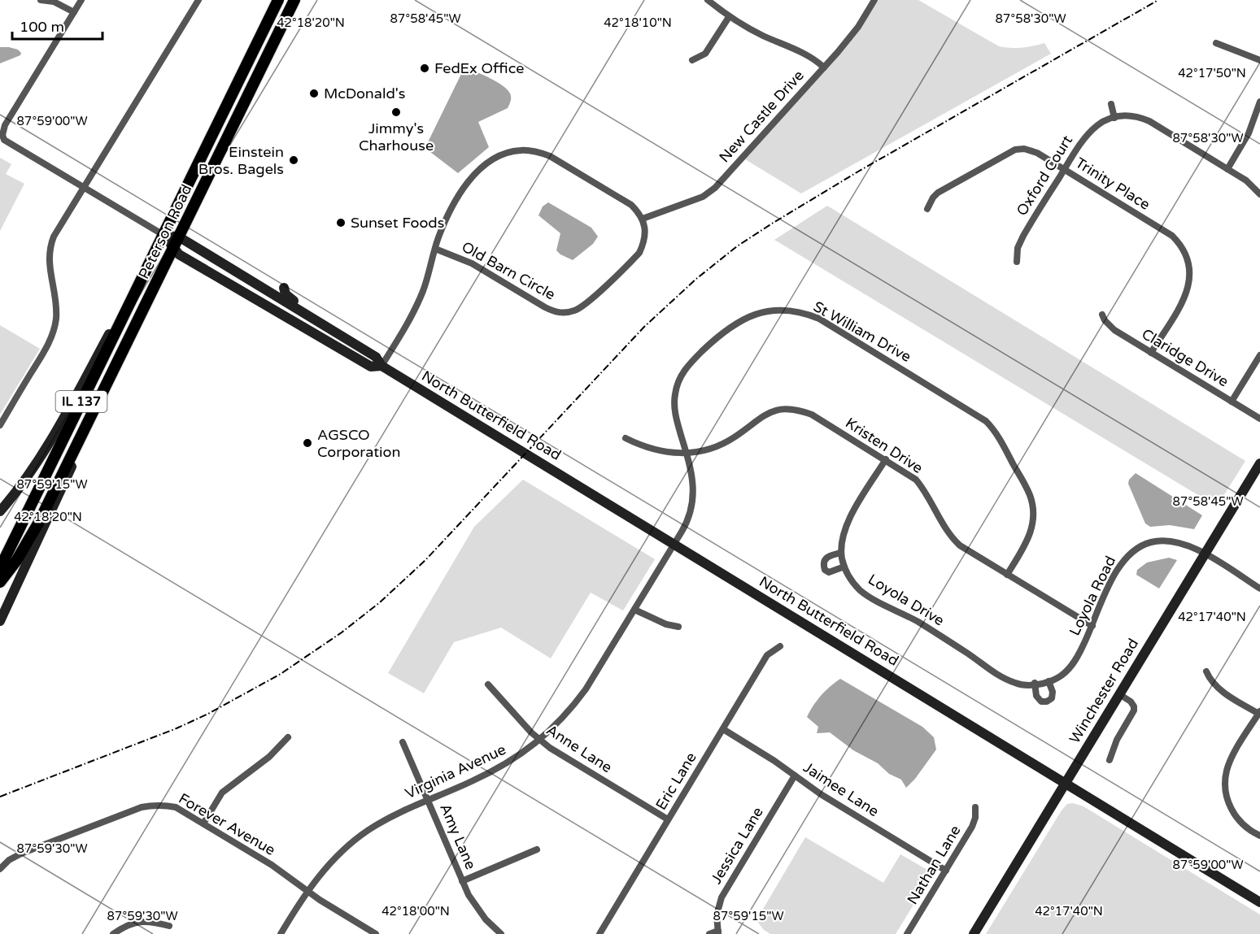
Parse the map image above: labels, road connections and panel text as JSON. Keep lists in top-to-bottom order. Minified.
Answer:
{"streets":{"main road":["Peterson Road","IL 137","North Butterfield Road","Winchester Road"],"street":["New Castle Drive","Oxford Court","Trinity Place","Old Barn Circle","St William Drive","Claridge Drive","Kristen Drive","Loyola Road","Loyola Drive","Anne Lane","Virginia Avenue","Eric Lane","Jaimee Lane","Forever Avenue","Amy Lane","Jessica Lane","Nathan Lane"]},"crossings":[["New Castle Drive","Old Barn Circle"],["Oxford Court","Trinity Place"],["Trinity Place","Claridge Drive"],["Peterson Road","North Butterfield Road"],["St William Drive","North Butterfield Road"],["St William Drive","Kristen Drive"],["St William Drive","Virginia Avenue"],["North Butterfield Road","Winchester Road"],["North Butterfield Road","Virginia Avenue"],["Kristen Drive","Loyola Road"],["Kristen Drive","Loyola Drive"],["Loyola Road","Loyola Drive"],["Loyola Road","Winchester Road"],["Anne Lane","Virginia Avenue"],["Anne Lane","Eric Lane"],["Virginia Avenue","Forever Avenue"],["Virginia Avenue","Amy Lane"],["Eric Lane","Jaimee Lane"],["Jaimee Lane","Jessica Lane"],["Jaimee Lane","Nathan Lane"]],"places":["FedEx Office","McDonald's","Jimmy's Charhouse","Einstein Bros. Bagels","Sunset Foods","AGSCO Corporation"],"scale_bar":"100 m","coordinates":["87°58'45\"W","87°58'30\"W","42°18'20\"N","42°18'10\"N","42°17'50\"N","87°59'00\"W","87°59'15\"W","42°17'40\"N","87°59'30\"W","42°18'00\"N"]}
